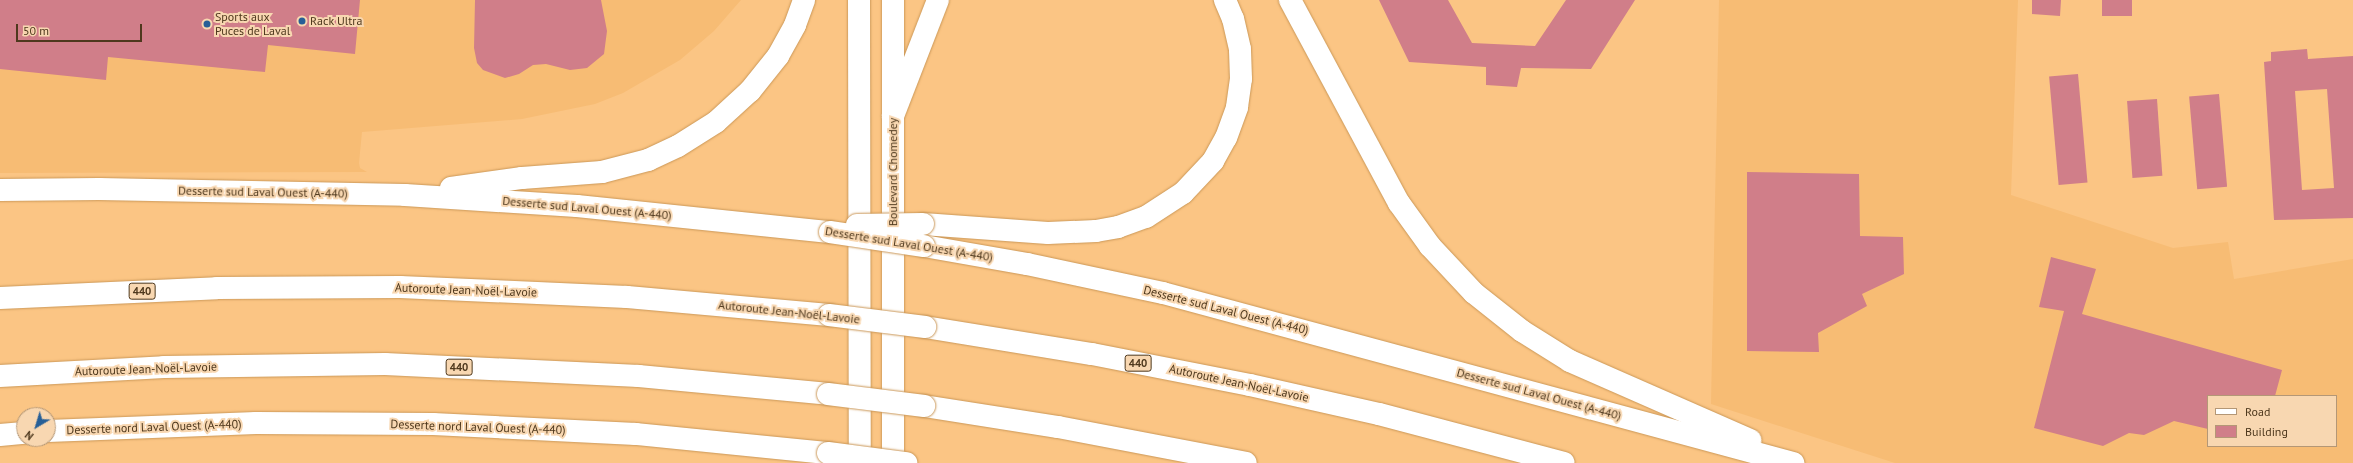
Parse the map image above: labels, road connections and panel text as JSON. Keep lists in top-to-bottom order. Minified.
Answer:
{"streets":{"main road":["Boulevard Chomedey","Desserte sud Laval Ouest (A-440)","Autoroute Jean-Noël-Lavoie","440","Desserte nord Laval Ouest (A-440)"]},"places":["Rack Ultra","Sports aux Puces de Laval"],"legend":["Road","Building"],"scale_bar":"50 m","north":"bottom left"}
